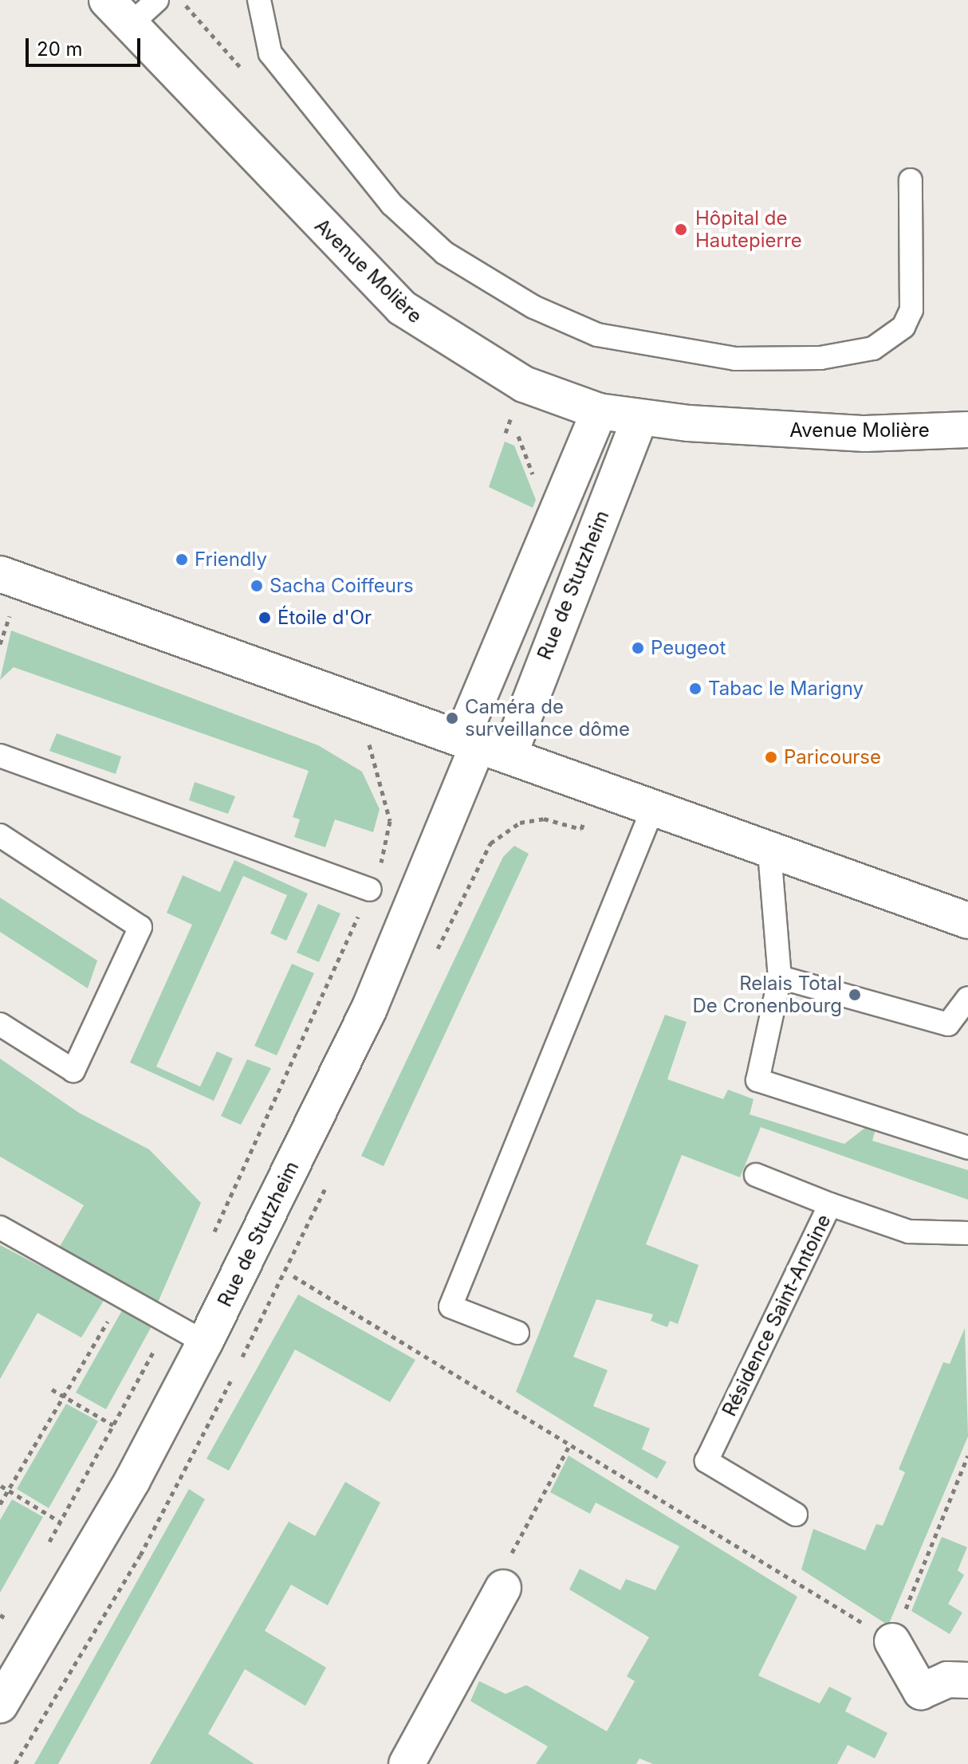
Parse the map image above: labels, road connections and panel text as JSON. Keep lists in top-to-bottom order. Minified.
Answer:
{"streets":{"street":["Avenue Molière","Rue de Stutzheim"],"lane":["Résidence Saint-Antoine"]},"crossings":[["Avenue Molière","Rue de Stutzheim"]],"places":["Hôpital de Hautepierre","Friendly","Sacha Coiffeurs","Étoile d'Or","Peugeot","Tabac le Marigny","Caméra de surveillance dôme","Paricourse","Relais Total De Cronenbourg"],"scale_bar":"20 m"}
